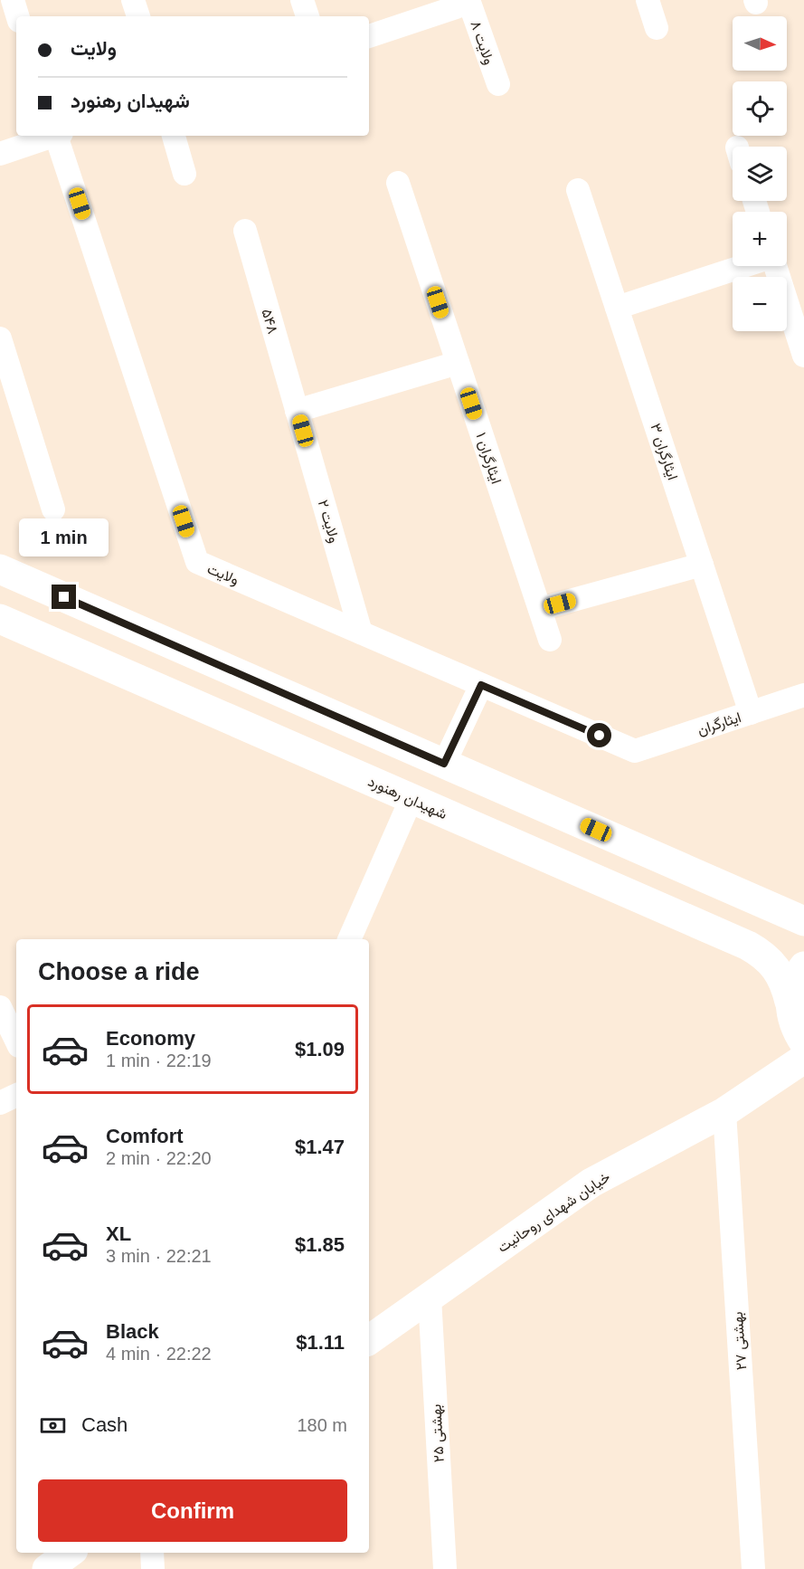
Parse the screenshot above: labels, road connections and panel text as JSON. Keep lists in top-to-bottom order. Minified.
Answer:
{"streets":{"street":["ولایت ۸","۵۴۸","ایثارگران ۳","ایثارگران ۱","ولایت ۲","ولایت","ایثارگران","شهیدان رهنورد","خیابان شهدای روحانیت","بهشتی ۲۷","بهشتی ۲۵"]},"crossings":[["۵۴۸","ولایت ۲"],["ایثارگران ۳","ایثارگران"],["ولایت ۲","ولایت"],["ولایت","ایثارگران"],["خیابان شهدای روحانیت","بهشتی ۲۷"],["خیابان شهدای روحانیت","بهشتی ۲۵"]],"north":"right","page":{"map_buttons":["+","−"],"banner":["ولایت","شهیدان رهنورد"],"bubble":"1 min","heading":"Choose a ride","list":[{"name":"Economy","note":"1 min · 22:19","value":"$1.09"},{"name":"Comfort","note":"2 min · 22:20","value":"$1.47"},{"name":"XL","note":"3 min · 22:21","value":"$1.85"},{"name":"Black","note":"4 min · 22:22","value":"$1.11"}],"pay":["Cash","180 m"],"buttons":"Confirm"}}
